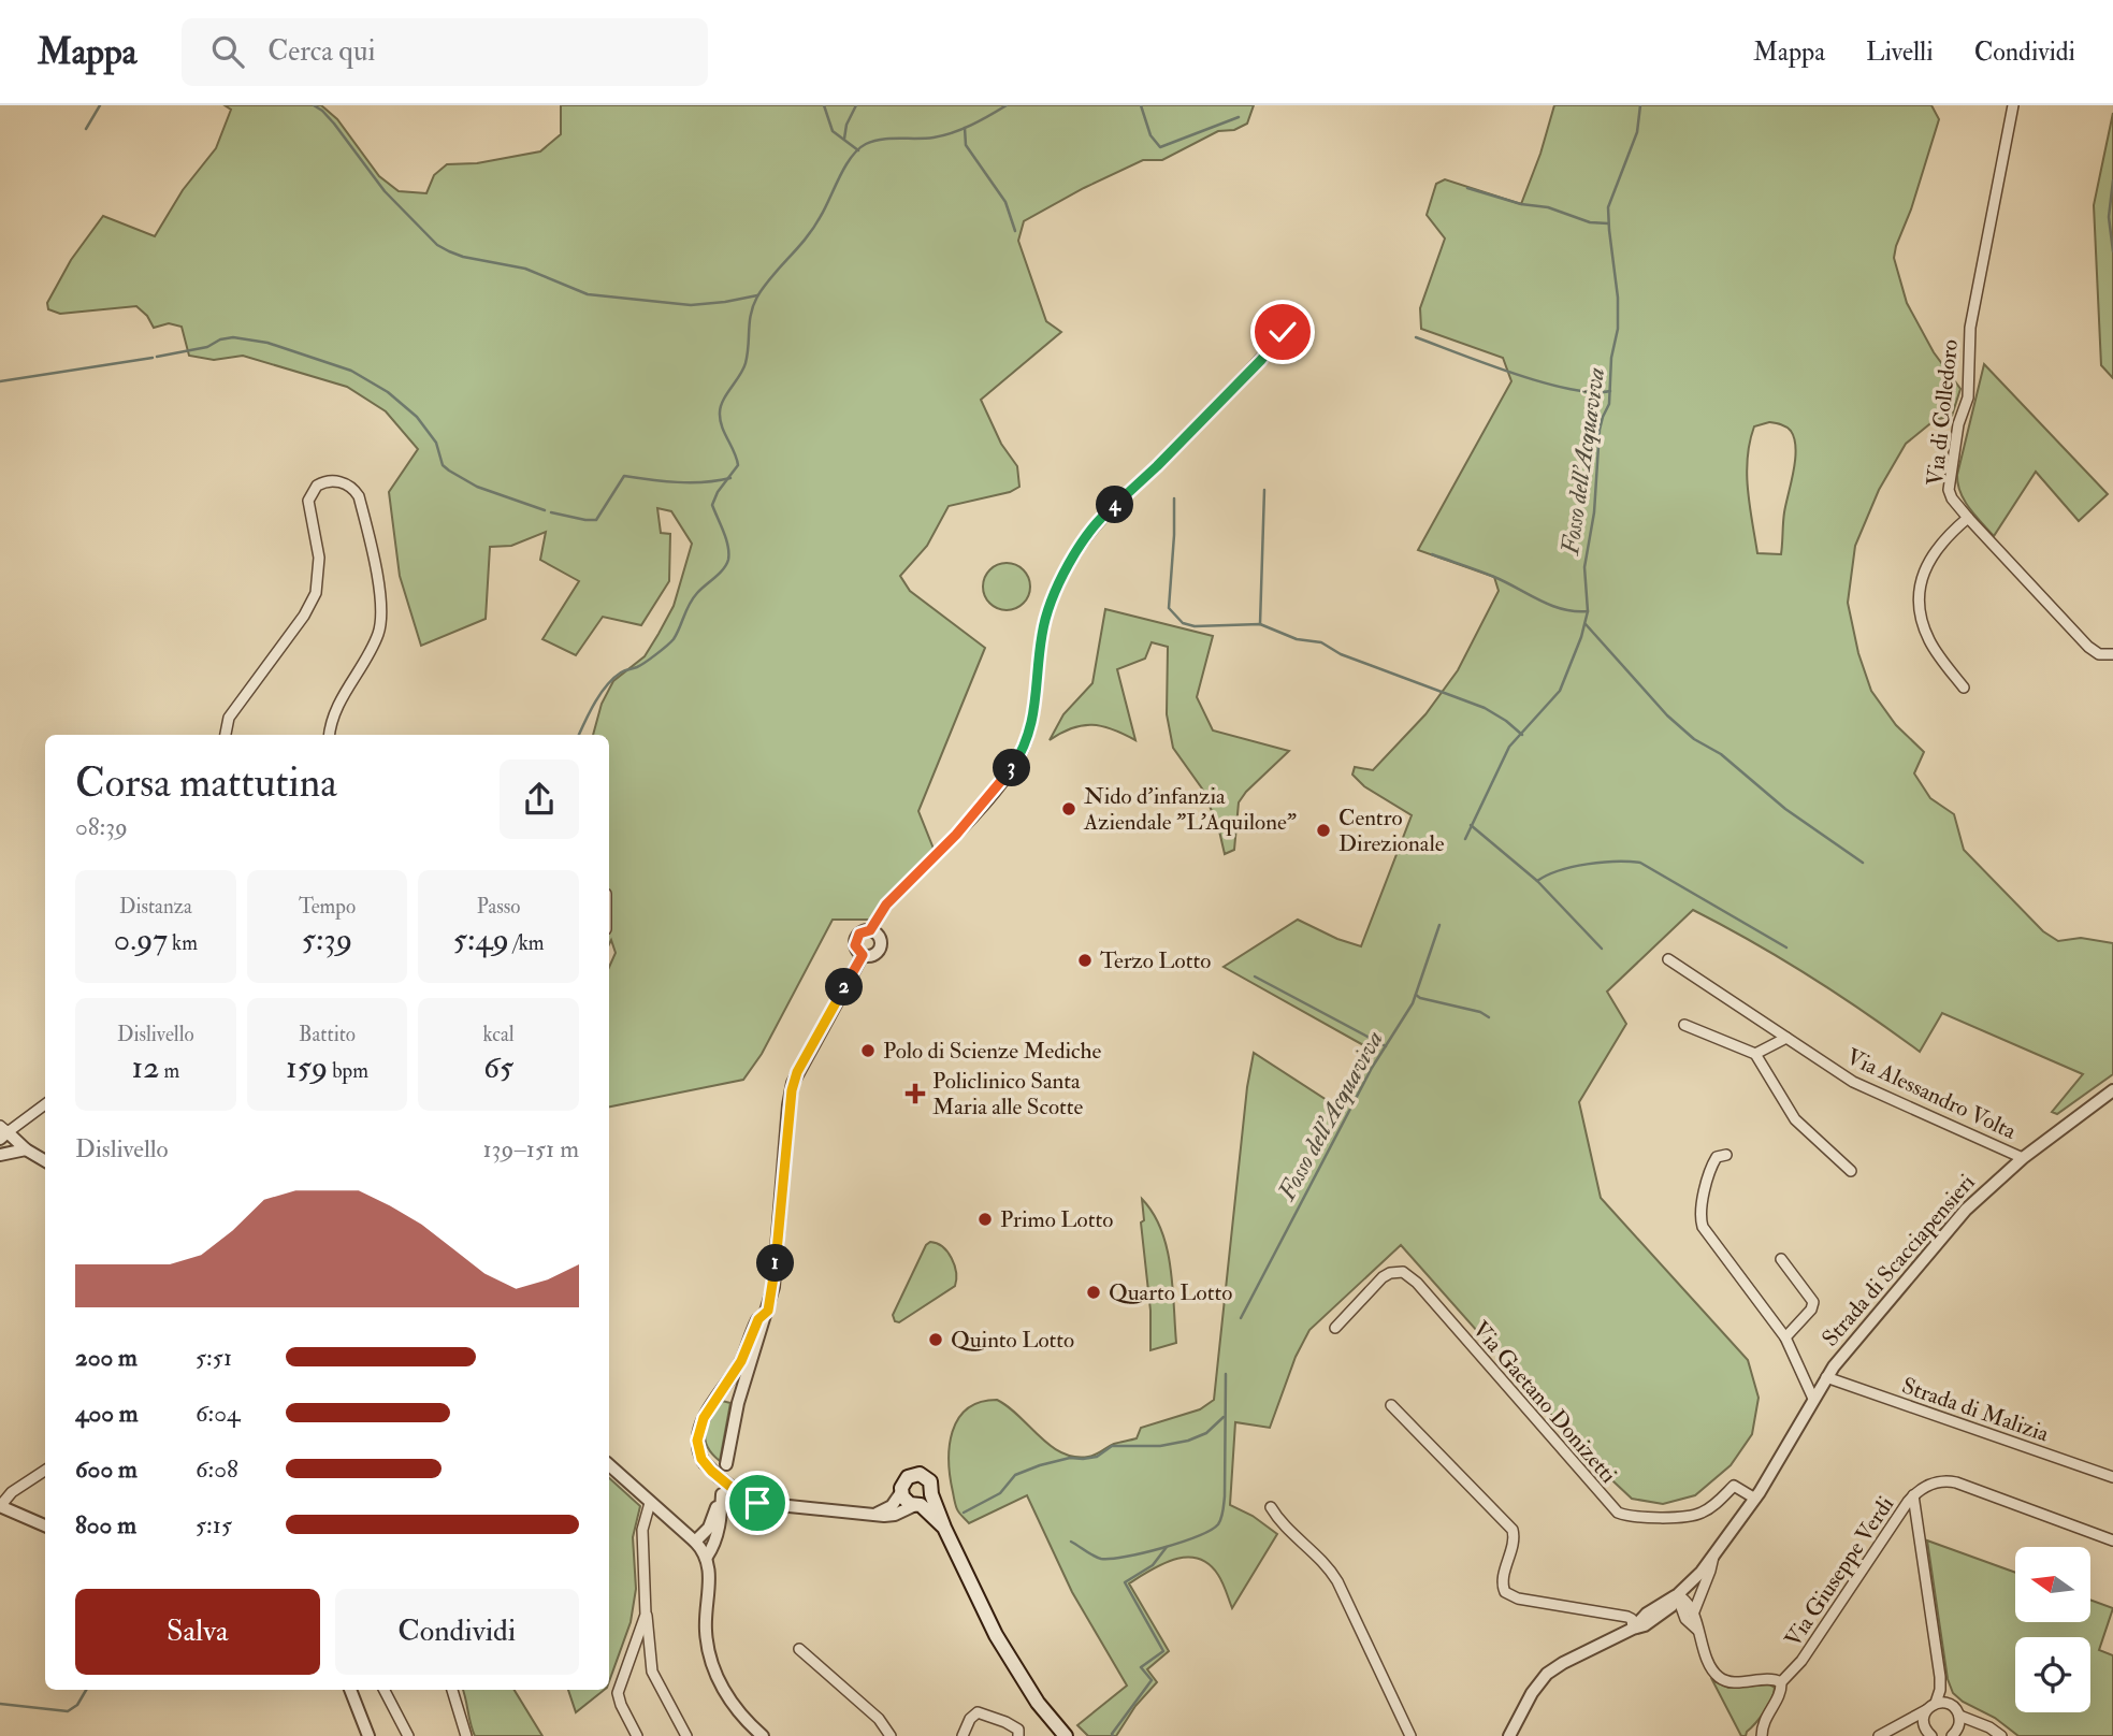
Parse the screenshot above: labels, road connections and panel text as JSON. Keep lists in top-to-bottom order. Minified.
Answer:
{"streets":{"street":["Via di Colledoro","Via Alessandro Volta","Strada di Scacciapensieri","Via Gaetano Donizetti","Strada di Malizia","Via Giuseppe Verdi"]},"crossings":[["Via Alessandro Volta","Strada di Scacciapensieri"],["Strada di Scacciapensieri","Via Gaetano Donizetti"],["Strada di Scacciapensieri","Strada di Malizia"]],"water":["Fosso dell'Acquaviva"],"places":{"other":["Nido d'infanzia Aziendale \"L'Aquilone\"","Centro Direzionale","Terzo Lotto","Polo di Scienze Mediche","Primo Lotto","Quarto Lotto","Quinto Lotto"],"health":["Policlinico Santa Maria alle Scotte"]},"north":"left","page":{"header":"Mappa","search":"Cerca qui","nav":["Mappa","Livelli","Condividi"],"pins":["4","3","2","1"],"heading":["Corsa mattutina","08:39"],"stats":[["Distanza","0.97 km"],["Tempo","5:39"],["Passo","5:49 /km"],["Dislivello","12 m"],["Battito","159 bpm"],["kcal","65"]],"chart":["Dislivello","139–151 m"],"list":[{"name":"200 m","note":"5:51"},{"name":"400 m","note":"6:04"},{"name":"600 m","note":"6:08"},{"name":"800 m","note":"5:15"}],"buttons":["Salva","Condividi"]}}
